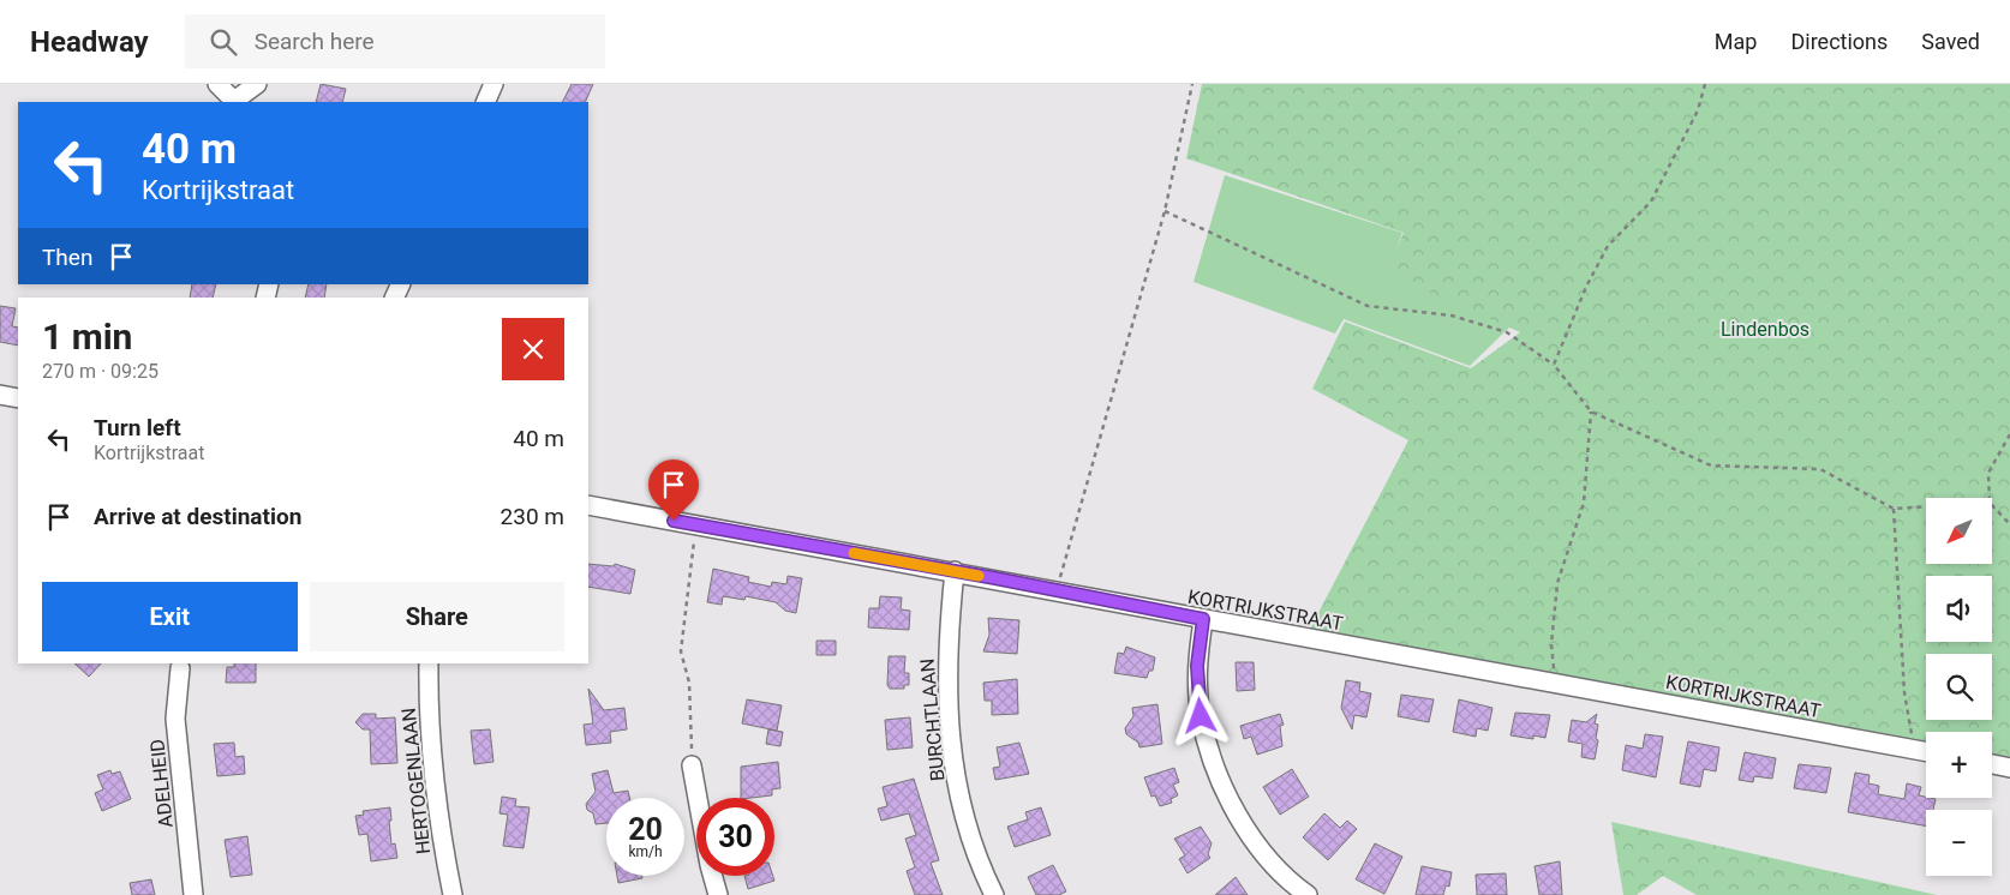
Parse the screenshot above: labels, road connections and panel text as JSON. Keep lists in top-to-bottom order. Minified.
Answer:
{"streets":{"street":["KORTRIJKSTRAAT","BURCHTLAAN","HERTOGENLAAN","ADELHEID"]},"crossings":[["KORTRIJKSTRAAT","BURCHTLAAN"]],"parks":["Lindenbos"],"north":"bottom left","page":{"header":"Headway","search":"Search here","nav":["Map","Directions","Saved"],"turn":["40 m","Kortrijkstraat"],"then":"Then","heading":["1 min","270 m · 09:25"],"list":[{"name":"Turn left","note":"Kortrijkstraat","value":"40 m"},{"name":"Arrive at destination","value":"230 m"}],"map_buttons":["+","−"],"buttons":["Exit","Share"],"speed":"20 km/h","limit":"30"}}
